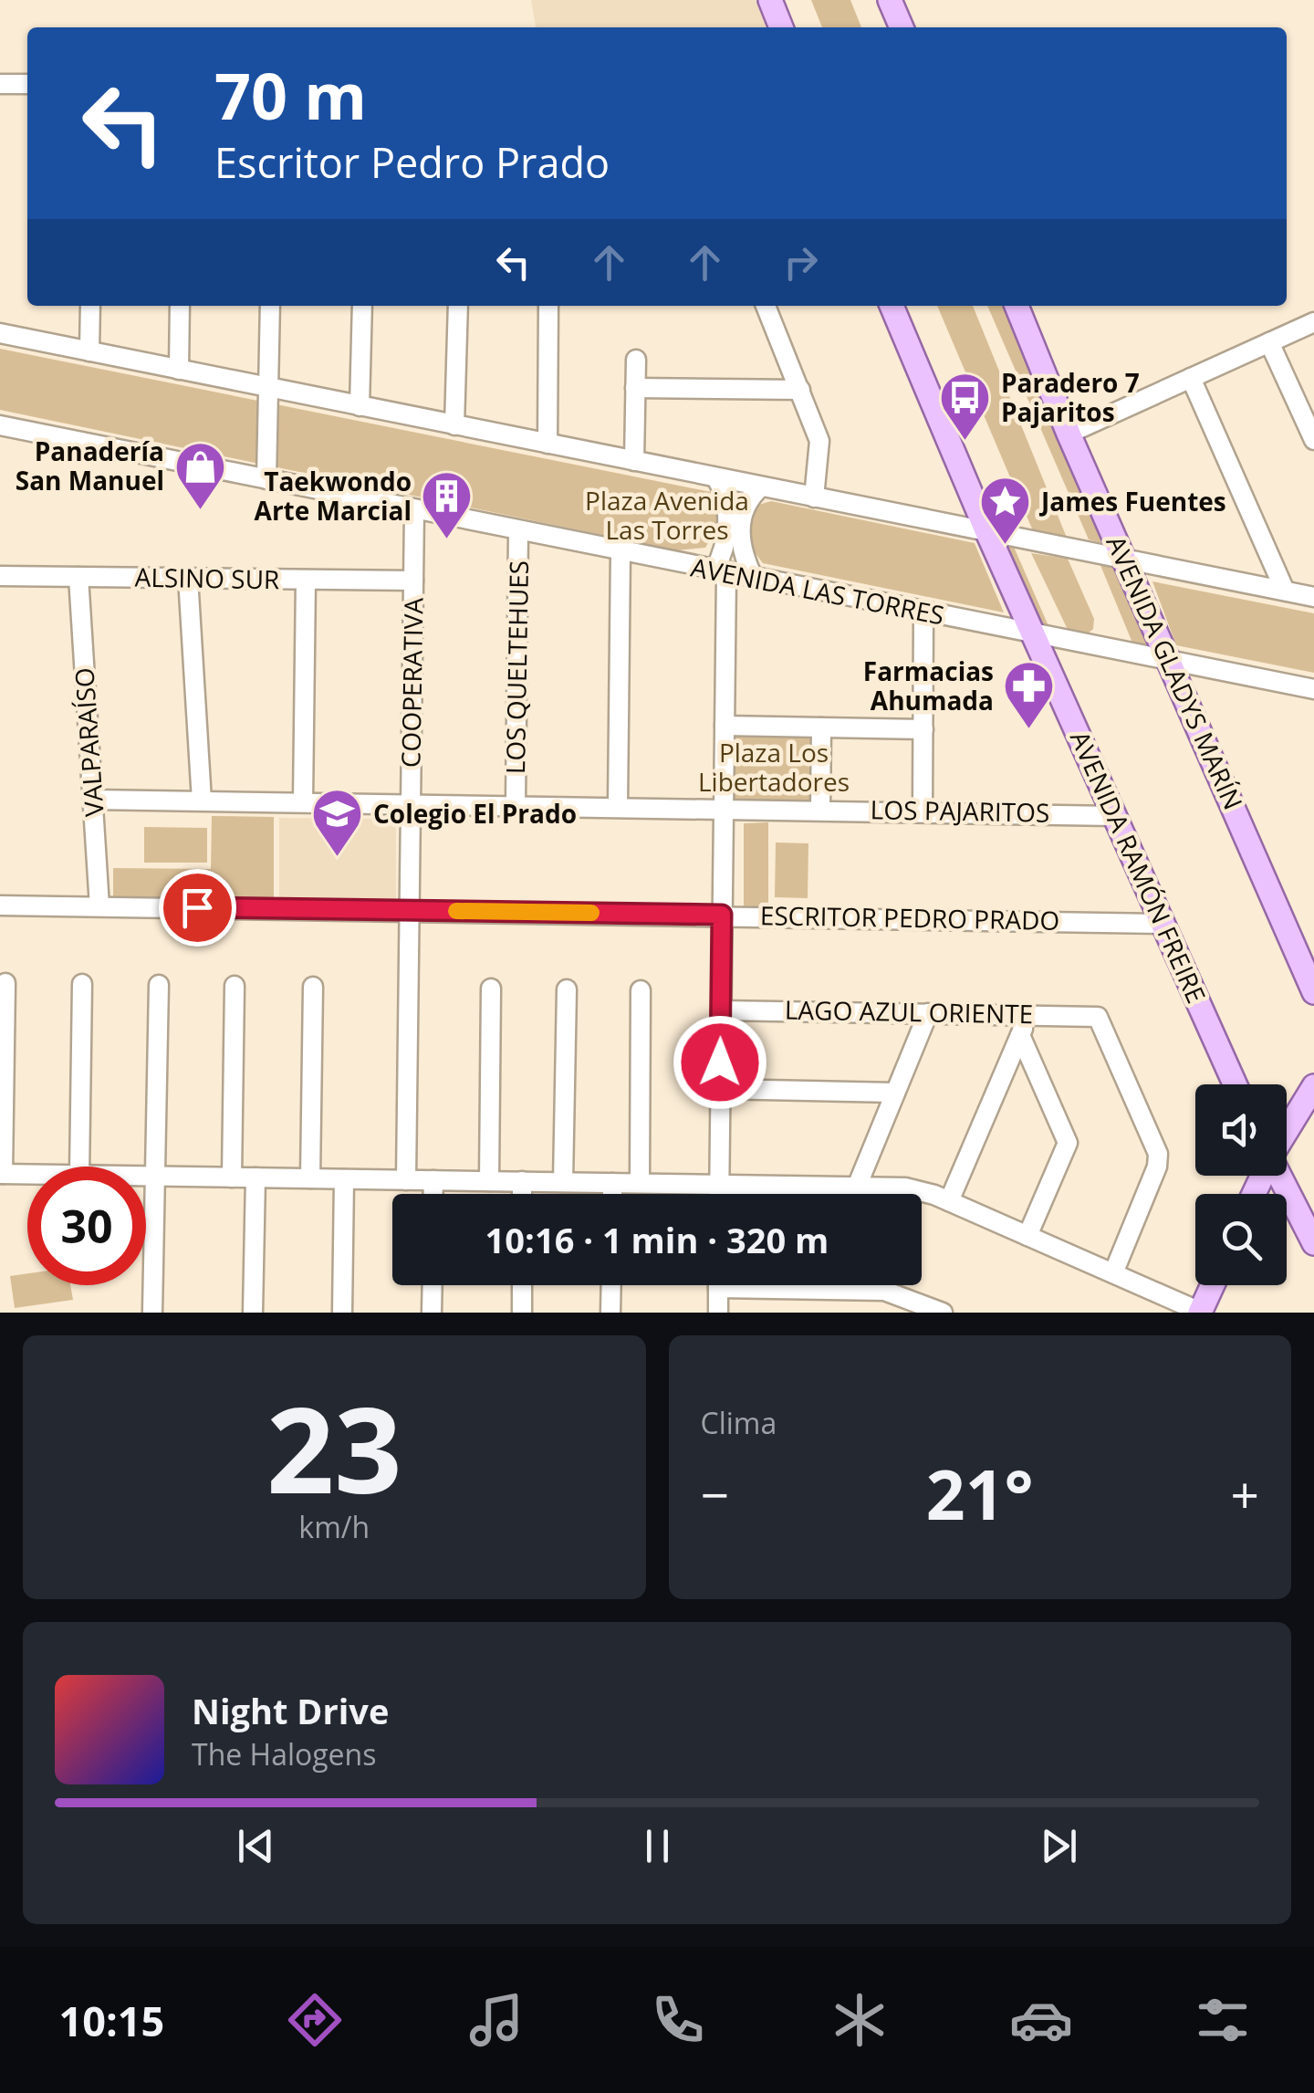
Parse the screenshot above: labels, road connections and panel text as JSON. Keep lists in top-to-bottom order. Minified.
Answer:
{"streets":{"main road":["AVENIDA GLADYS MARÍN","AVENIDA RAMÓN FREIRE"],"street":["ALSINO SUR","AVENIDA LAS TORRES","LOS QUELTEHUES","COOPERATIVA","VALPARAÍSO","LOS PAJARITOS","ESCRITOR PEDRO PRADO","LAGO AZUL ORIENTE"]},"crossings":[["ALSINO SUR","COOPERATIVA"],["ALSINO SUR","VALPARAÍSO"],["AVENIDA LAS TORRES","LOS QUELTEHUES"],["AVENIDA LAS TORRES","AVENIDA GLADYS MARÍN"],["AVENIDA LAS TORRES","COOPERATIVA"],["AVENIDA LAS TORRES","AVENIDA RAMÓN FREIRE"],["LOS QUELTEHUES","LOS PAJARITOS"],["COOPERATIVA","LOS PAJARITOS"],["COOPERATIVA","ESCRITOR PEDRO PRADO"],["VALPARAÍSO","LOS PAJARITOS"],["VALPARAÍSO","ESCRITOR PEDRO PRADO"],["LOS PAJARITOS","AVENIDA RAMÓN FREIRE"],["AVENIDA RAMÓN FREIRE","ESCRITOR PEDRO PRADO"]],"parks":["Plaza Avenida Las Torres","Plaza Los Libertadores"],"places":{"bus stop":["Paradero 7 Pajaritos"],"shop":["Panadería San Manuel"],"building":["Taekwondo Arte Marcial"],"place":["James Fuentes"],"pharmacy":["Farmacias Ahumada"],"school or university":["Colegio El Prado"]},"page":{"turn":["70 m","Escritor Pedro Prado"],"limit":"30","trip":"10:16 · 1 min · 320 m","tile":[["23","km/h"],"Clima"],"heat":["−","21°","+"],"song":["Night Drive","The Halogens"],"tabs":"10:15"}}
